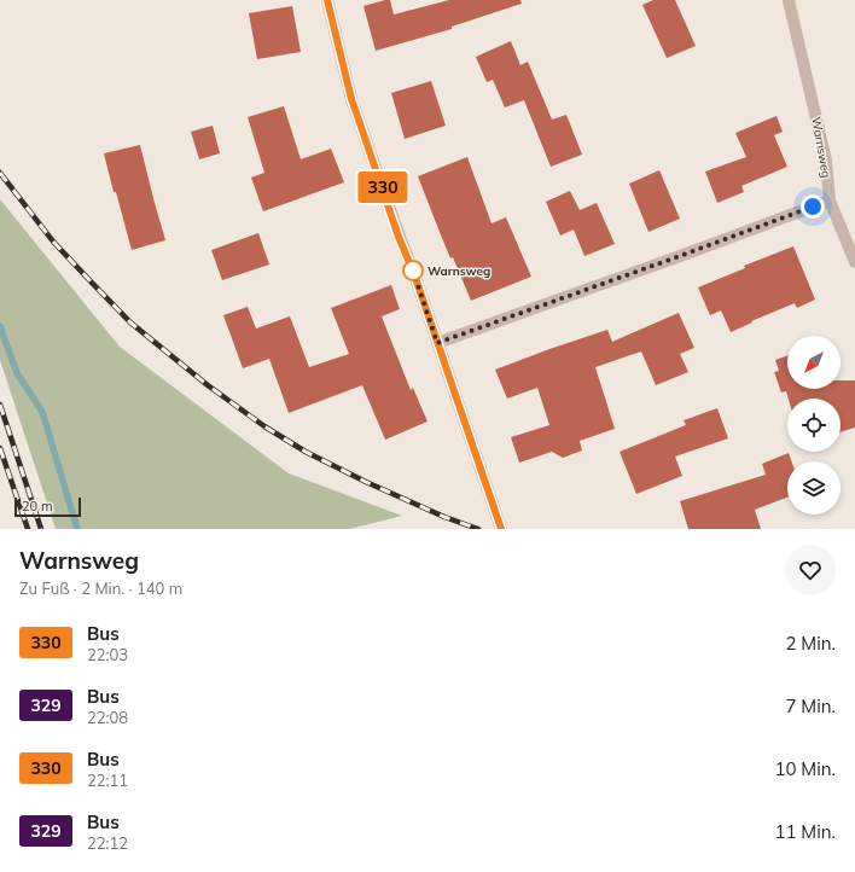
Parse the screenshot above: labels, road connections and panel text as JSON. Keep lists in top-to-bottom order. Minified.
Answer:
{"streets":{"street":["Warnsweg"]},"places":["Warnsweg"],"lines":["bus line 330"],"scale_bar":"20 m","north":"bottom left","page":{"on_map":"330","scale":"20 m","heading":["Warnsweg","Zu Fuß · 2 Min. · 140 m"],"list":[{"mark":"330","name":"Bus","note":"22:03","value":"2 Min."},{"mark":"329","name":"Bus","note":"22:08","value":"7 Min."},{"mark":"330","name":"Bus","note":"22:11","value":"10 Min."},{"mark":"329","name":"Bus","note":"22:12","value":"11 Min."}]}}
